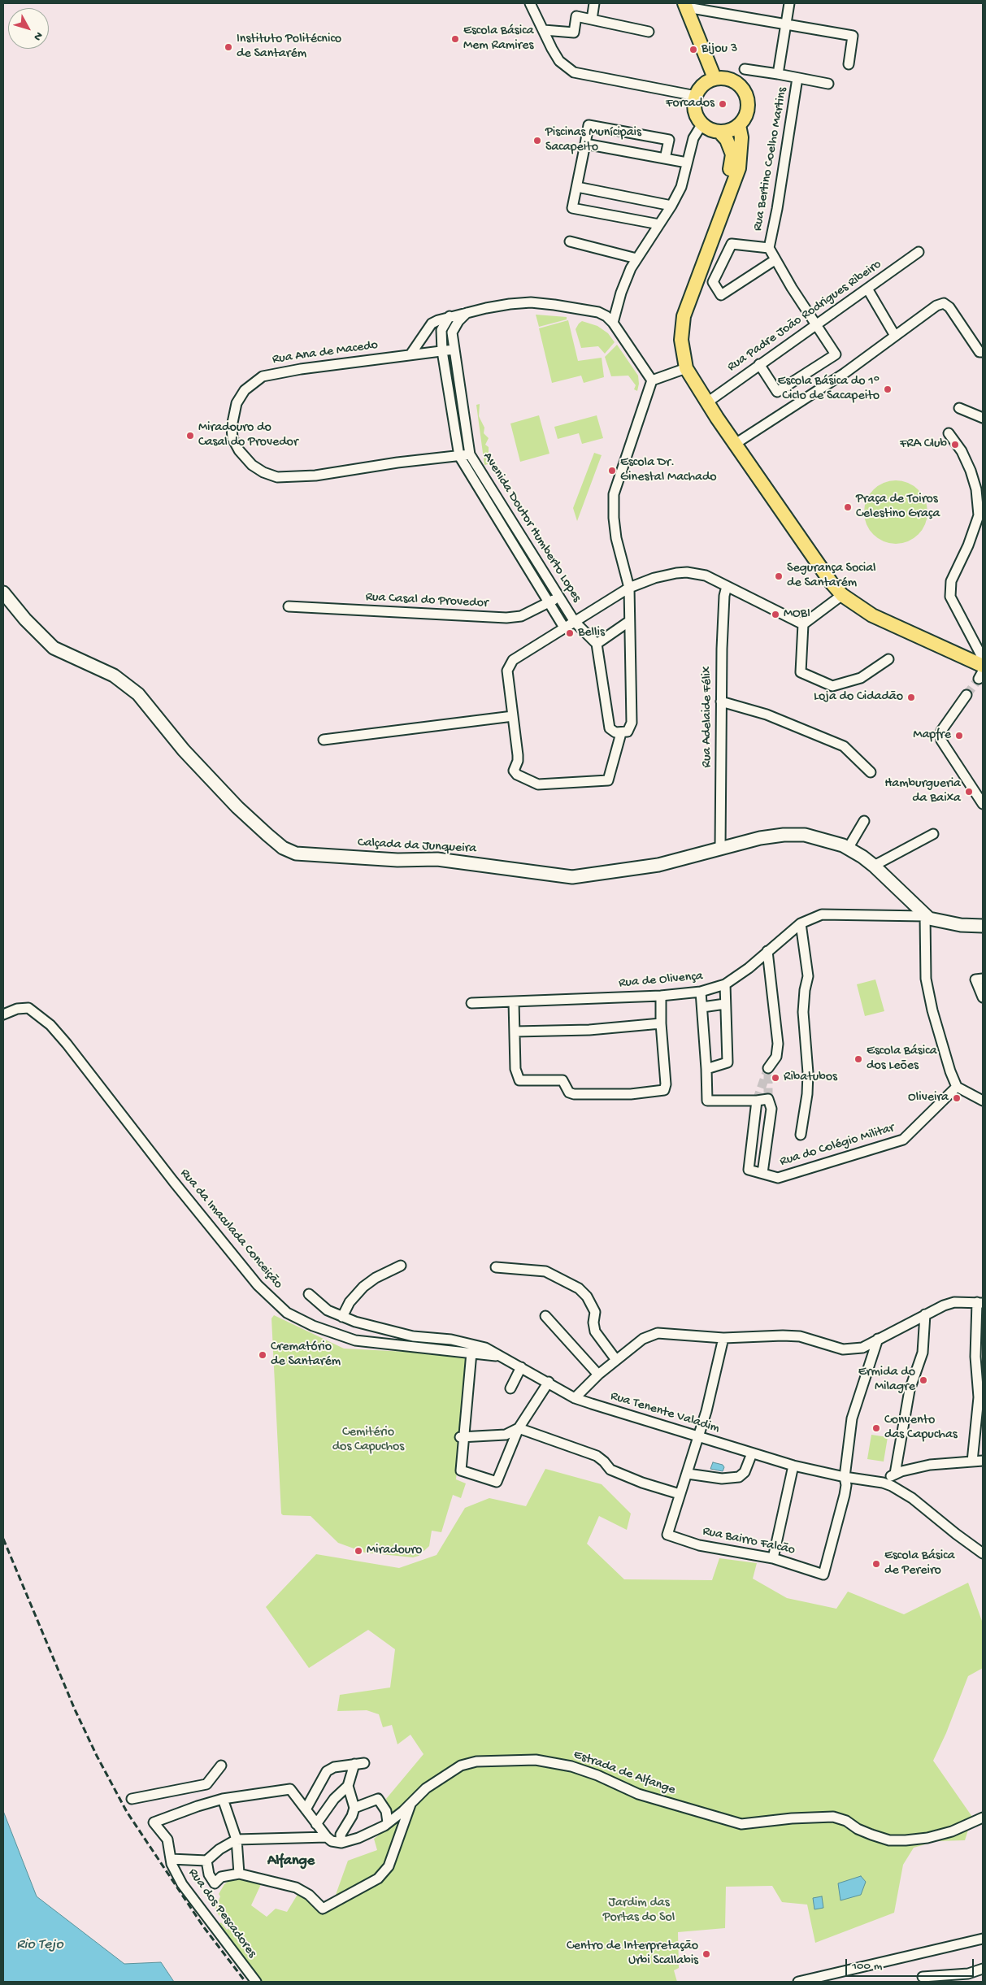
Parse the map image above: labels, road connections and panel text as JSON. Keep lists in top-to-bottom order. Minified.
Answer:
{"streets":{"street":["Rua Bertino Coelho Martins","Rua Padre João Rodrigues Ribeiro","Rua Ana de Macedo","Avenida Doutor Humberto Lopes","Rua Casal do Provedor","Rua Adelaide Félix","Calçada da Junqueira","Rua de Olivença","Rua do Colégio Militar","Rua da Imaculada Conceição","Rua Tenente Valadim","Rua Bairro Falcão","Estrada de Alfange","Rua dos Pescadores"]},"crossings":[["Rua Bertino Coelho Martins","Rua Padre João Rodrigues Ribeiro"],["Rua Ana de Macedo","Avenida Doutor Humberto Lopes"],["Avenida Doutor Humberto Lopes","Rua Casal do Provedor"],["Rua Adelaide Félix","Calçada da Junqueira"],["Calçada da Junqueira","Rua de Olivença"],["Rua da Imaculada Conceição","Rua Tenente Valadim"],["Rua Tenente Valadim","Rua Bairro Falcão"]],"districts":["Alfange"],"water":["Rio Tejo"],"parks":["Cemitério dos Capuchos","Jardim das Portas do Sol"],"places":["Escola Básica Mem Ramires","Instituto Politécnico de Santarém","Bijou 3","Forcados","Piscinas Munícipais Sacapeito","Escola Básica do 1° Ciclo de Sacapeito","Miradouro do Casal do Provedor","FRA Club","Escola Dr. Ginestal Machado","Praça de Toiros Celestino Graça","Segurança Social de Santarém","MOBI","Bellis","Loja do Cidadão","Mapfre","Hamburgueria da Baixa","Escola Básica dos Leões","Ribatubos","Oliveira","Crematório de Santarém","Ermida do Milagre","Convento das Capuchas","Miradouro","Escola Básica de Pereiro","Centro de Interpretação Urbi Scallabis"],"scale_bar":"100 m","north":"bottom right"}
